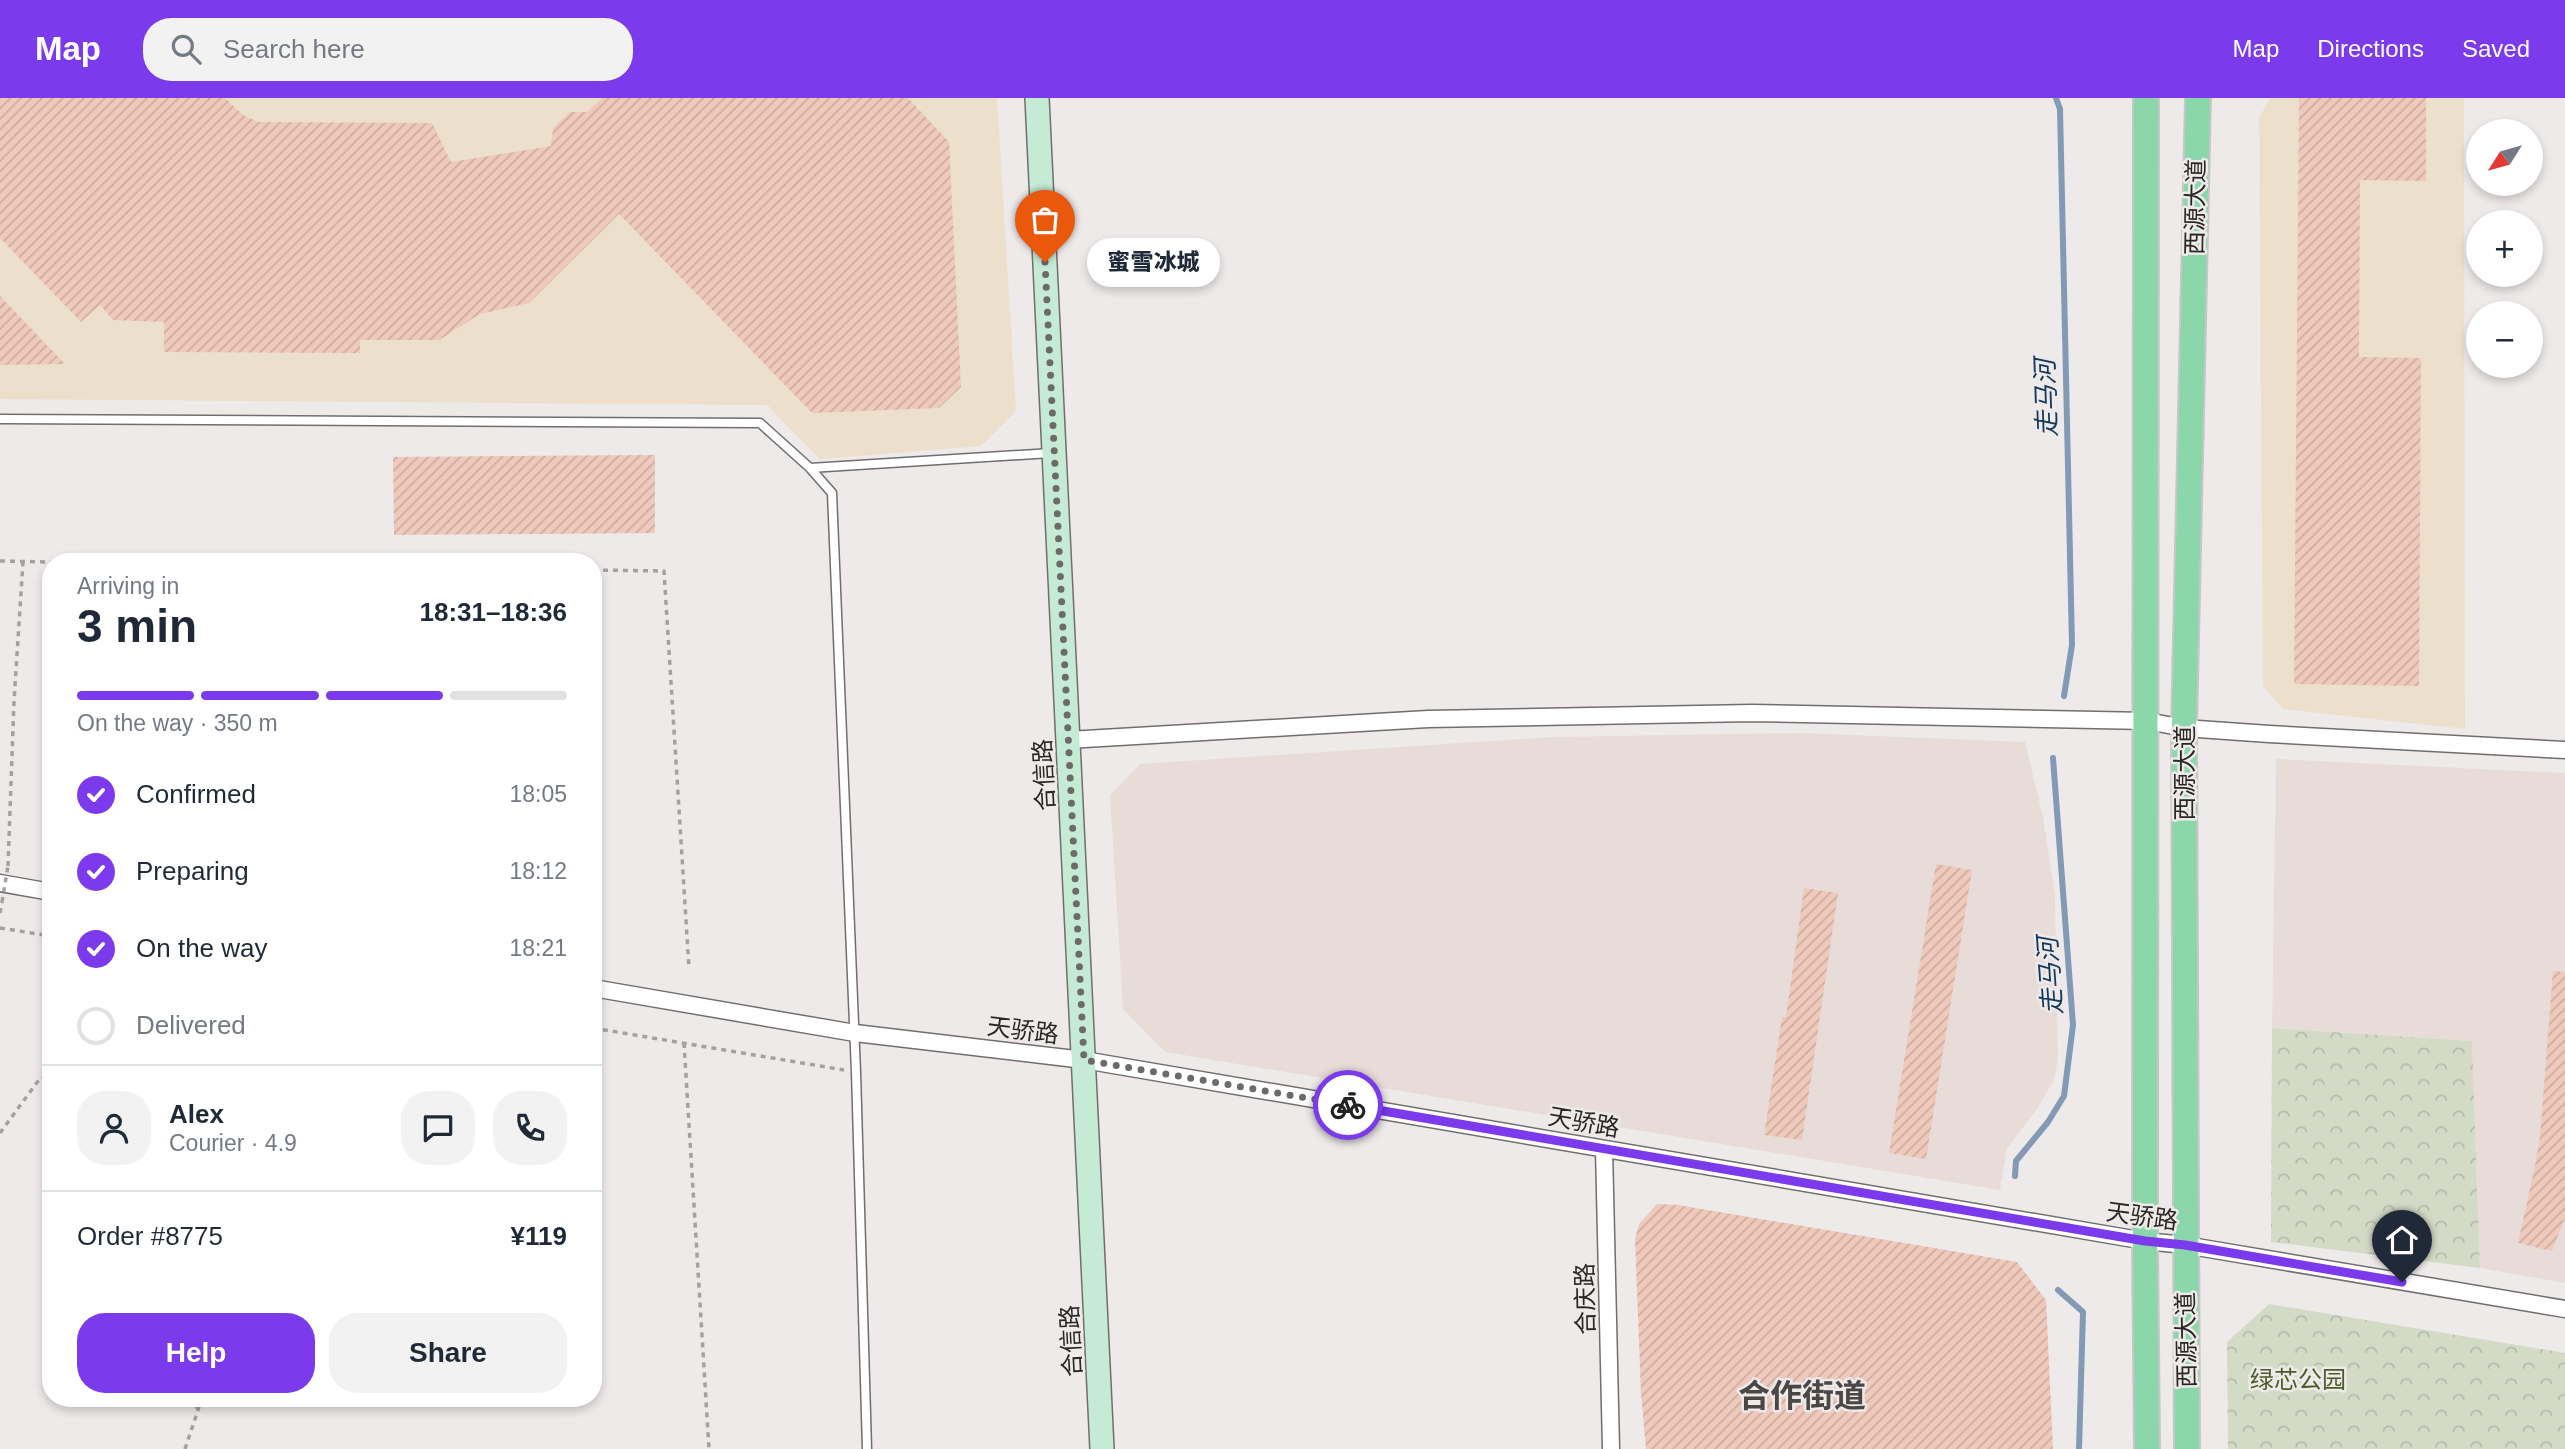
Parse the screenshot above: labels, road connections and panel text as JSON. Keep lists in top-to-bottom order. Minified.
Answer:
{"streets":{"main road":["西源大道"],"street":["合信路","天骄路","合庆路"]},"crossings":[["西源大道","天骄路"],["合信路","天骄路"],["天骄路","合庆路"]],"districts":["合作街道"],"water":["走马河"],"parks":["绿芯公园"],"places":["蜜雪冰城"],"north":"bottom left","page":{"header":"Map","search":"Search here","nav":["Map","Directions","Saved"],"map_buttons":["+","−"],"bubble":"蜜雪冰城","heading":["3 min","Arriving in","18:31–18:36"],"panel":["Alex","Courier · 4.9","Order #8775","¥119"],"bar":"On the way · 350 m","list":[["Confirmed","18:05"],["Preparing","18:12"],["On the way","18:21"],"Delivered"],"buttons":["Help","Share"]}}
